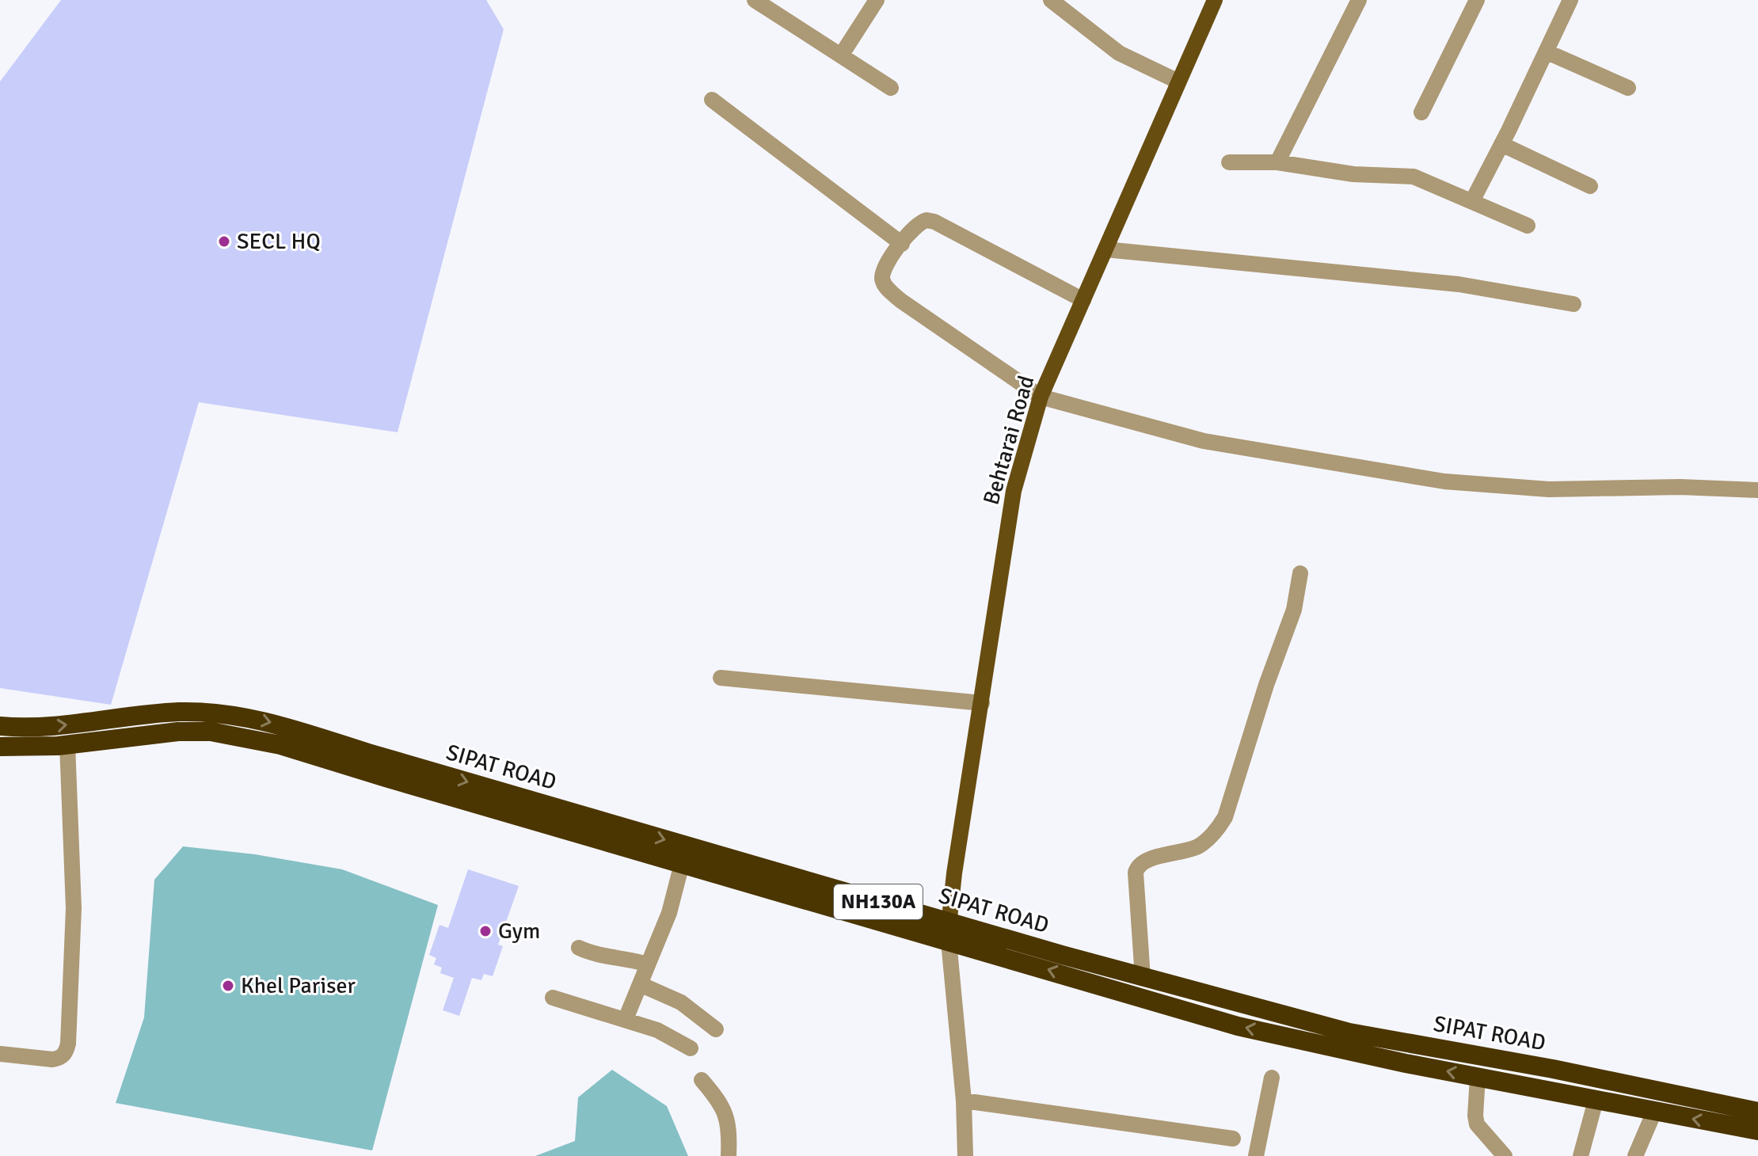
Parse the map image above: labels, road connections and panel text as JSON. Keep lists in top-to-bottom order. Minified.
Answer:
{"streets":{"highway":["SIPAT ROAD","NH130A"],"main road":["Behtarai Road"]},"crossings":[["Behtarai Road","SIPAT ROAD"]],"places":["SECL HQ","Gym","Khel Pariser"]}
